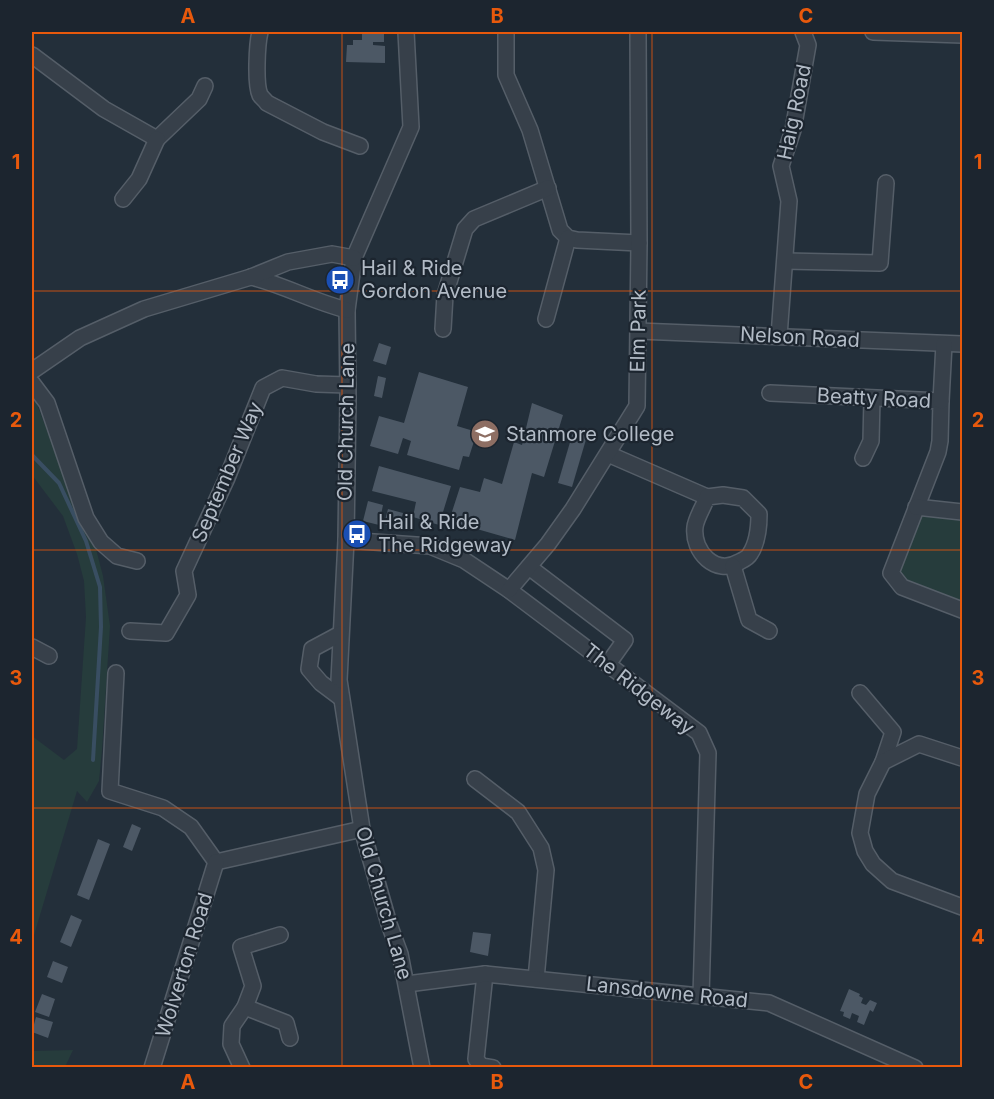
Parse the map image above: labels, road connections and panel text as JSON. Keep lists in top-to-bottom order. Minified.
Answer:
{"streets":{"street":["Haig Road","Elm Park","Nelson Road","Beatty Road","Old Church Lane","September Way","The Ridgeway","Wolverton Road","Lansdowne Road"]},"crossings":[["Haig Road","Nelson Road"],["Elm Park","Nelson Road"],["Elm Park","The Ridgeway"],["Old Church Lane","September Way"],["Old Church Lane","The Ridgeway"],["Old Church Lane","Lansdowne Road"],["The Ridgeway","Lansdowne Road"]],"places":{"bus stop":["Hail & Ride Gordon Avenue","Hail & Ride The Ridgeway"],"school or university":["Stanmore College"]},"grid":{"columns":["A","B","C"],"rows":["1","2","3","4"]}}
